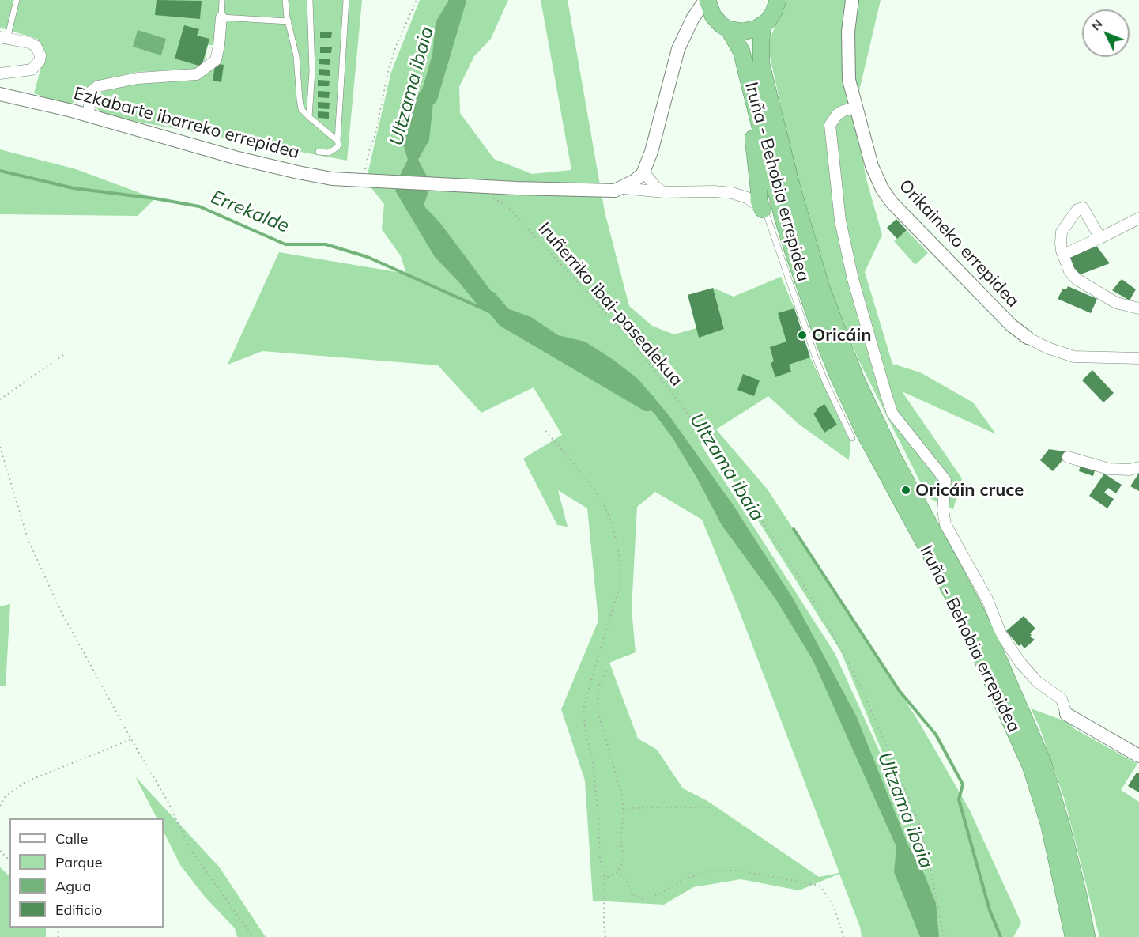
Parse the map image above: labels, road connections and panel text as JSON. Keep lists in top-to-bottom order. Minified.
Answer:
{"streets":{"highway":["Iruña - Behobia errepidea"],"street":["Ezkabarte ibarreko errepidea","Orikaineko errepidea"],"path":["Iruñerriko ibai-pasealekua"]},"crossings":[["Ezkabarte ibarreko errepidea","Iruñerriko ibai-pasealekua"]],"water":["Ultzama ibaia","Errekalde"],"places":["Oricáin","Oricáin cruce"],"legend":["Calle","Parque","Agua","Edificio"],"north":"top left"}
